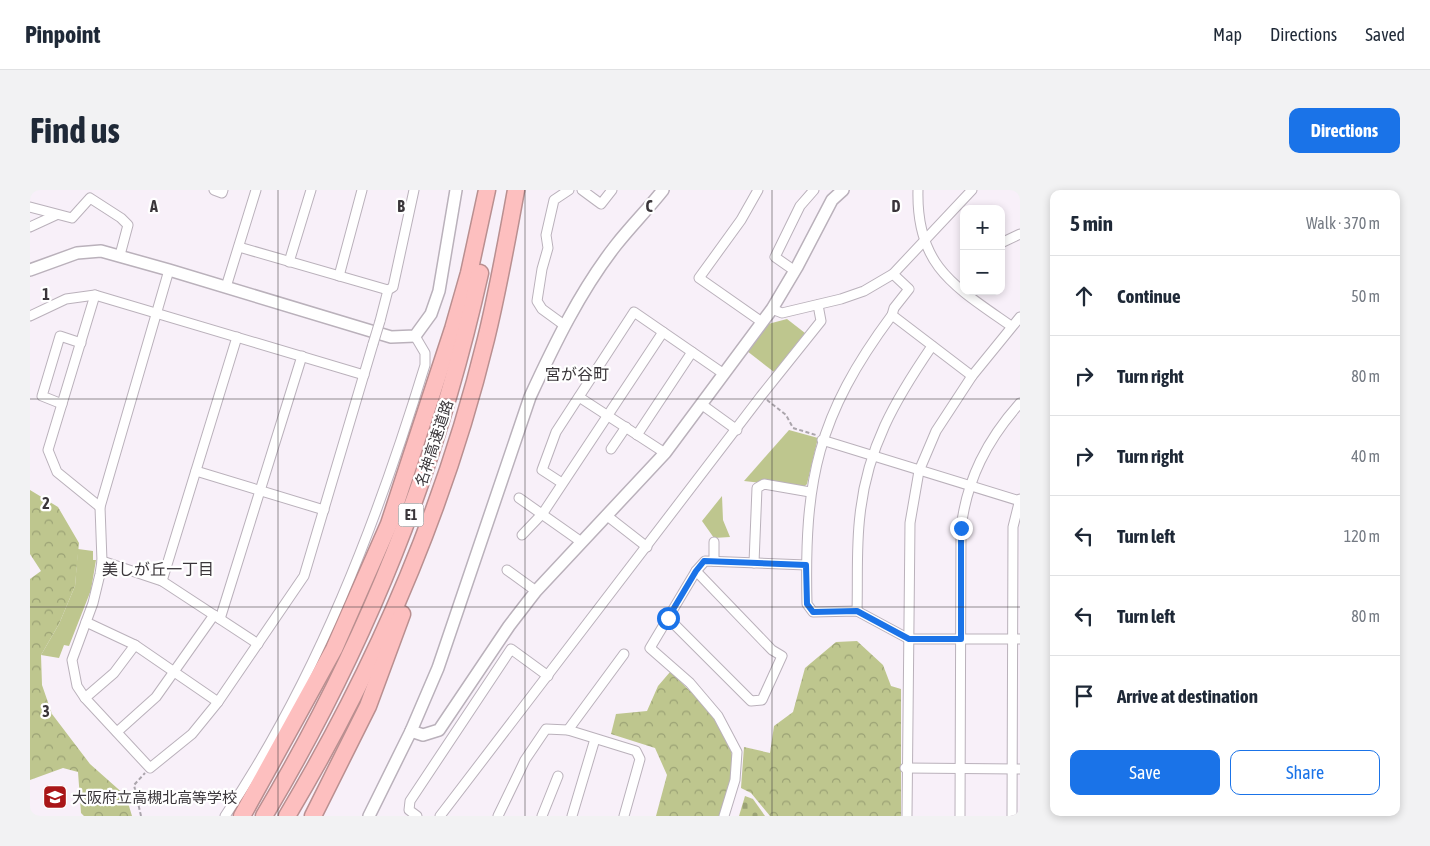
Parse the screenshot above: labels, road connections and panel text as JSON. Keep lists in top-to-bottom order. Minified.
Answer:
{"streets":{"highway":["名神高速道路","E1"]},"districts":["宮が谷町","美しが丘一丁目"],"places":{"school or university":["大阪府立高槻北高等学校"]},"page":{"header":"Pinpoint","nav":["Map","Directions","Saved"],"buttons":["Directions",["Save","Share"]],"title":"Find us","heading":["5 min","Walk · 370 m"],"map_buttons":["+","−"],"list":[["Continue","50 m"],["Turn right","80 m"],["Turn right","40 m"],["Turn left","120 m"],["Turn left","80 m"],"Arrive at destination"]},"grid":{"columns":["A","B","C","D"],"rows":["1","2","3"]}}
